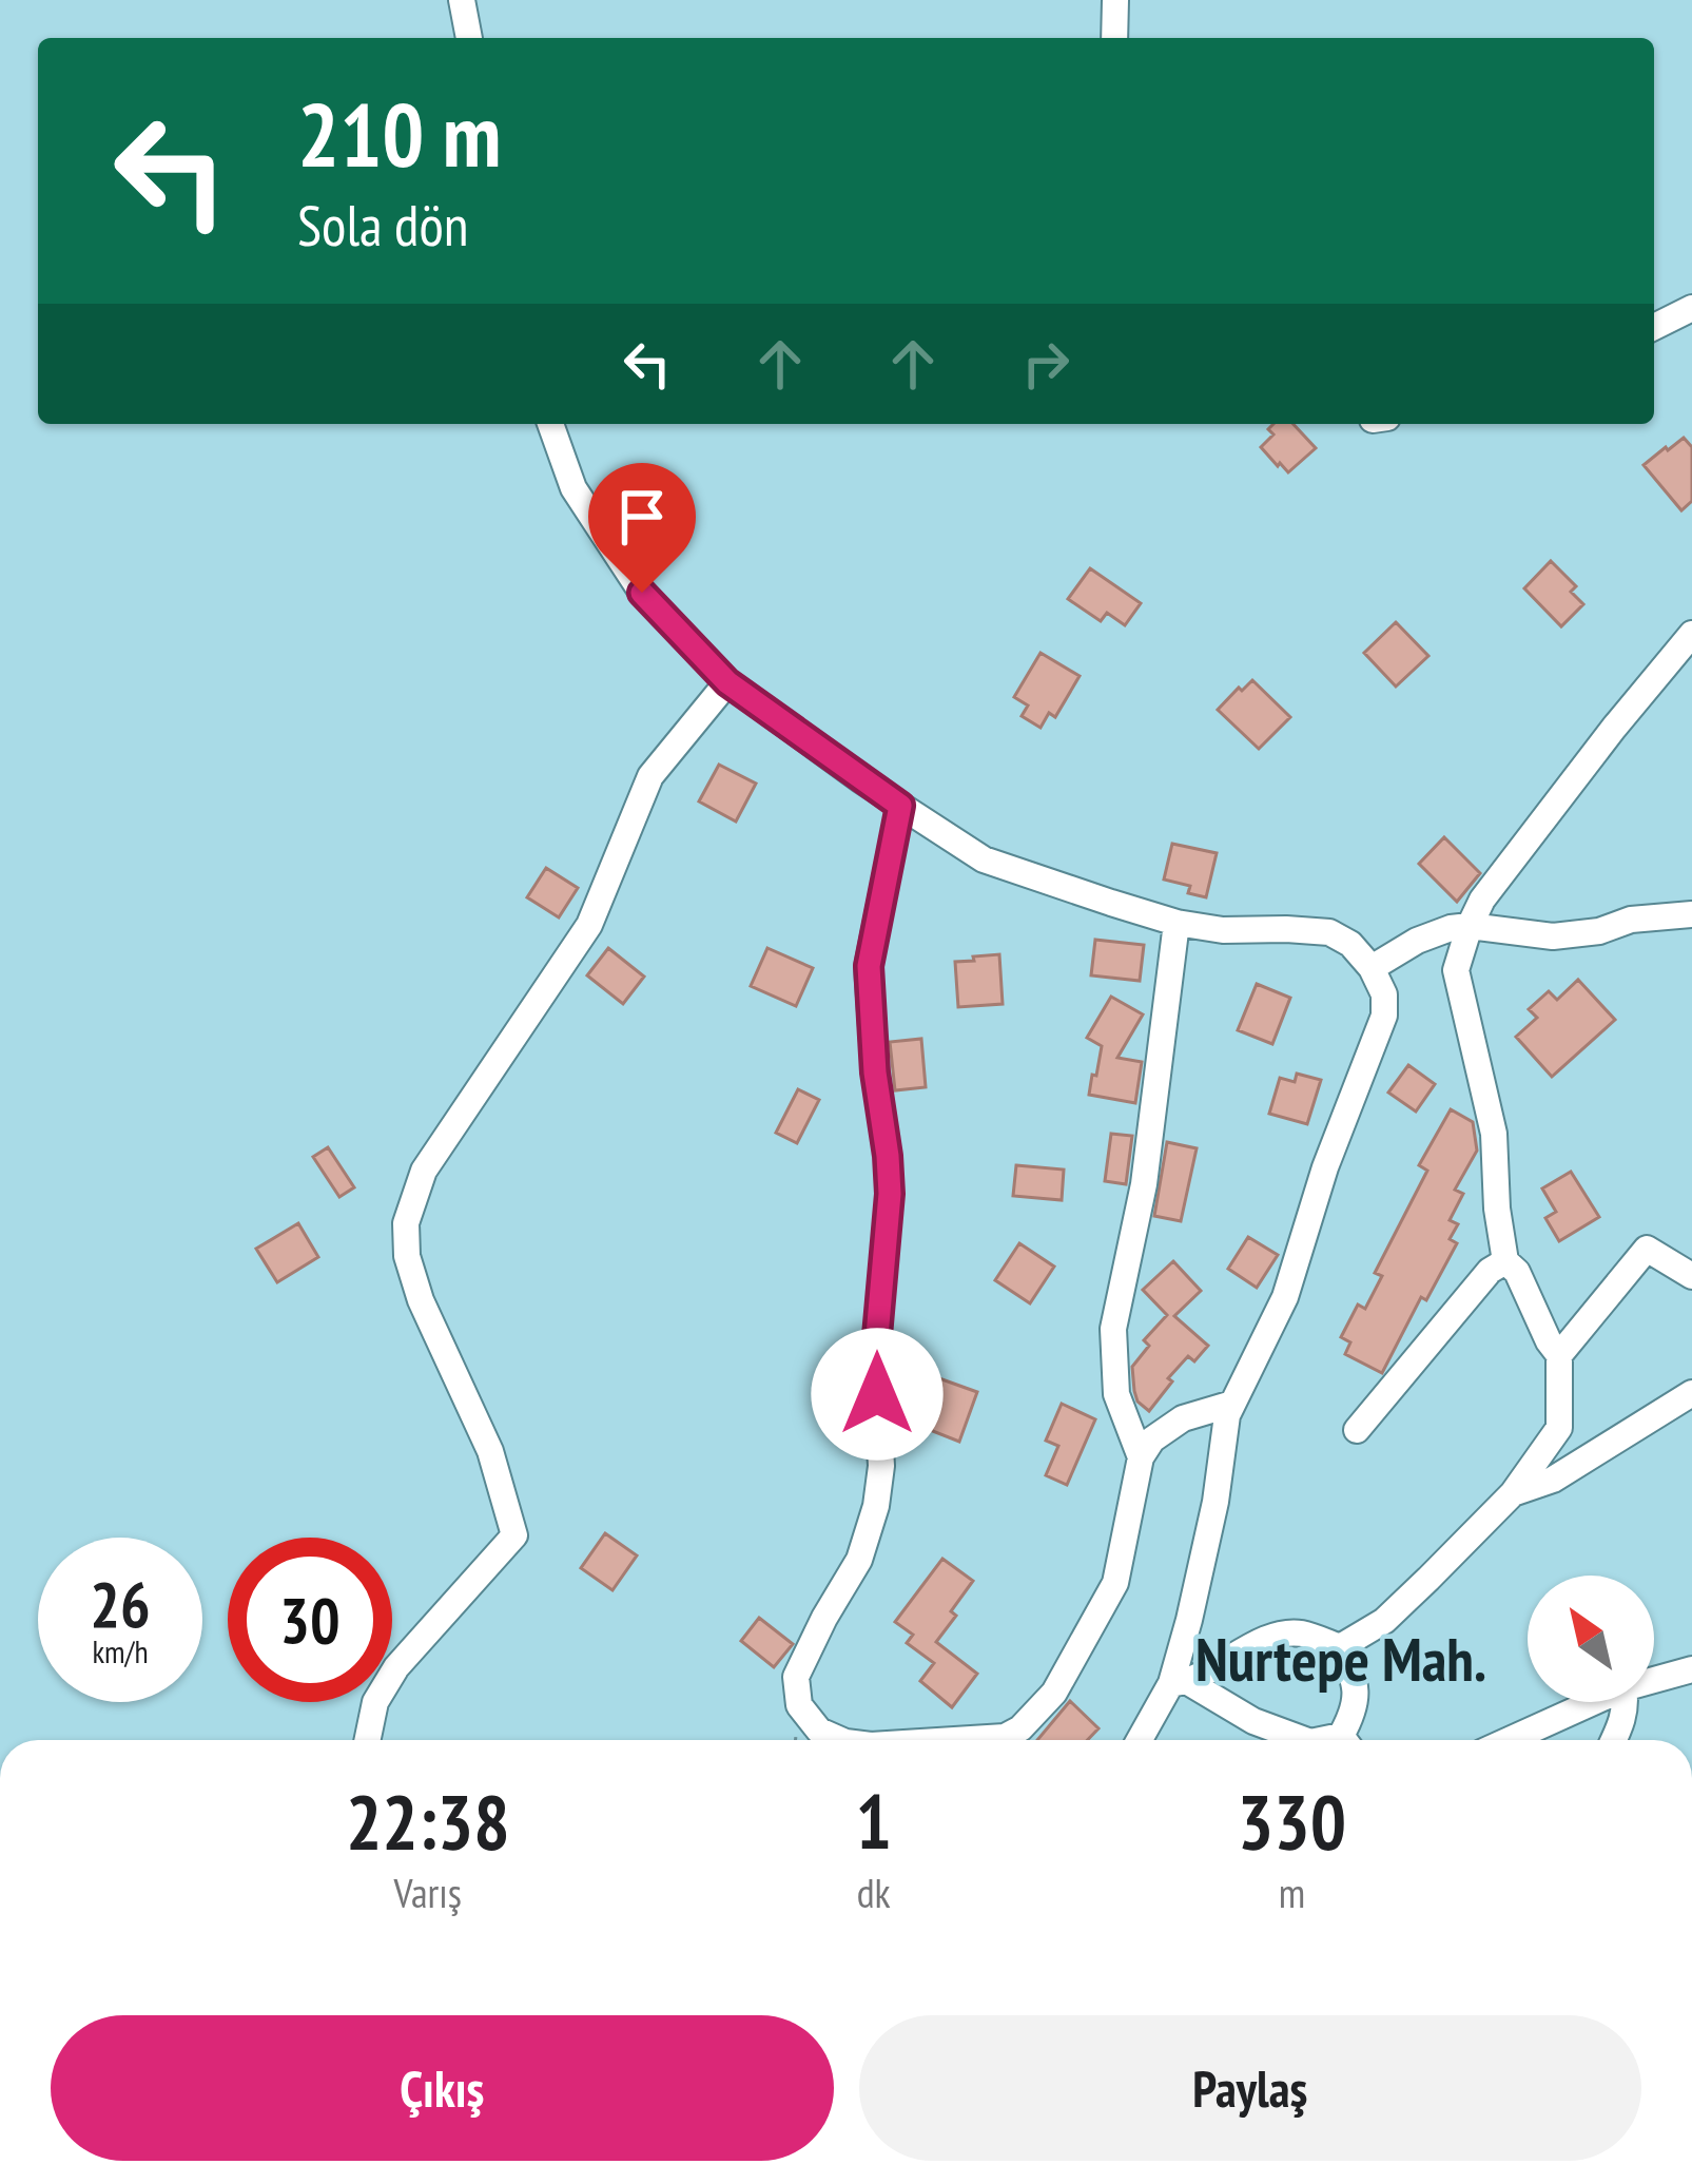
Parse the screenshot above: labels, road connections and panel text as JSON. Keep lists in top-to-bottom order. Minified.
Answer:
{"districts":["Nurtepe Mah."],"north":"top left","page":{"turn":["210 m","Sola dön"],"speed":"26 km/h","limit":"30","eta":["22:38","Varış","1","dk","330","m"],"buttons":["Çıkış","Paylaş"]}}
